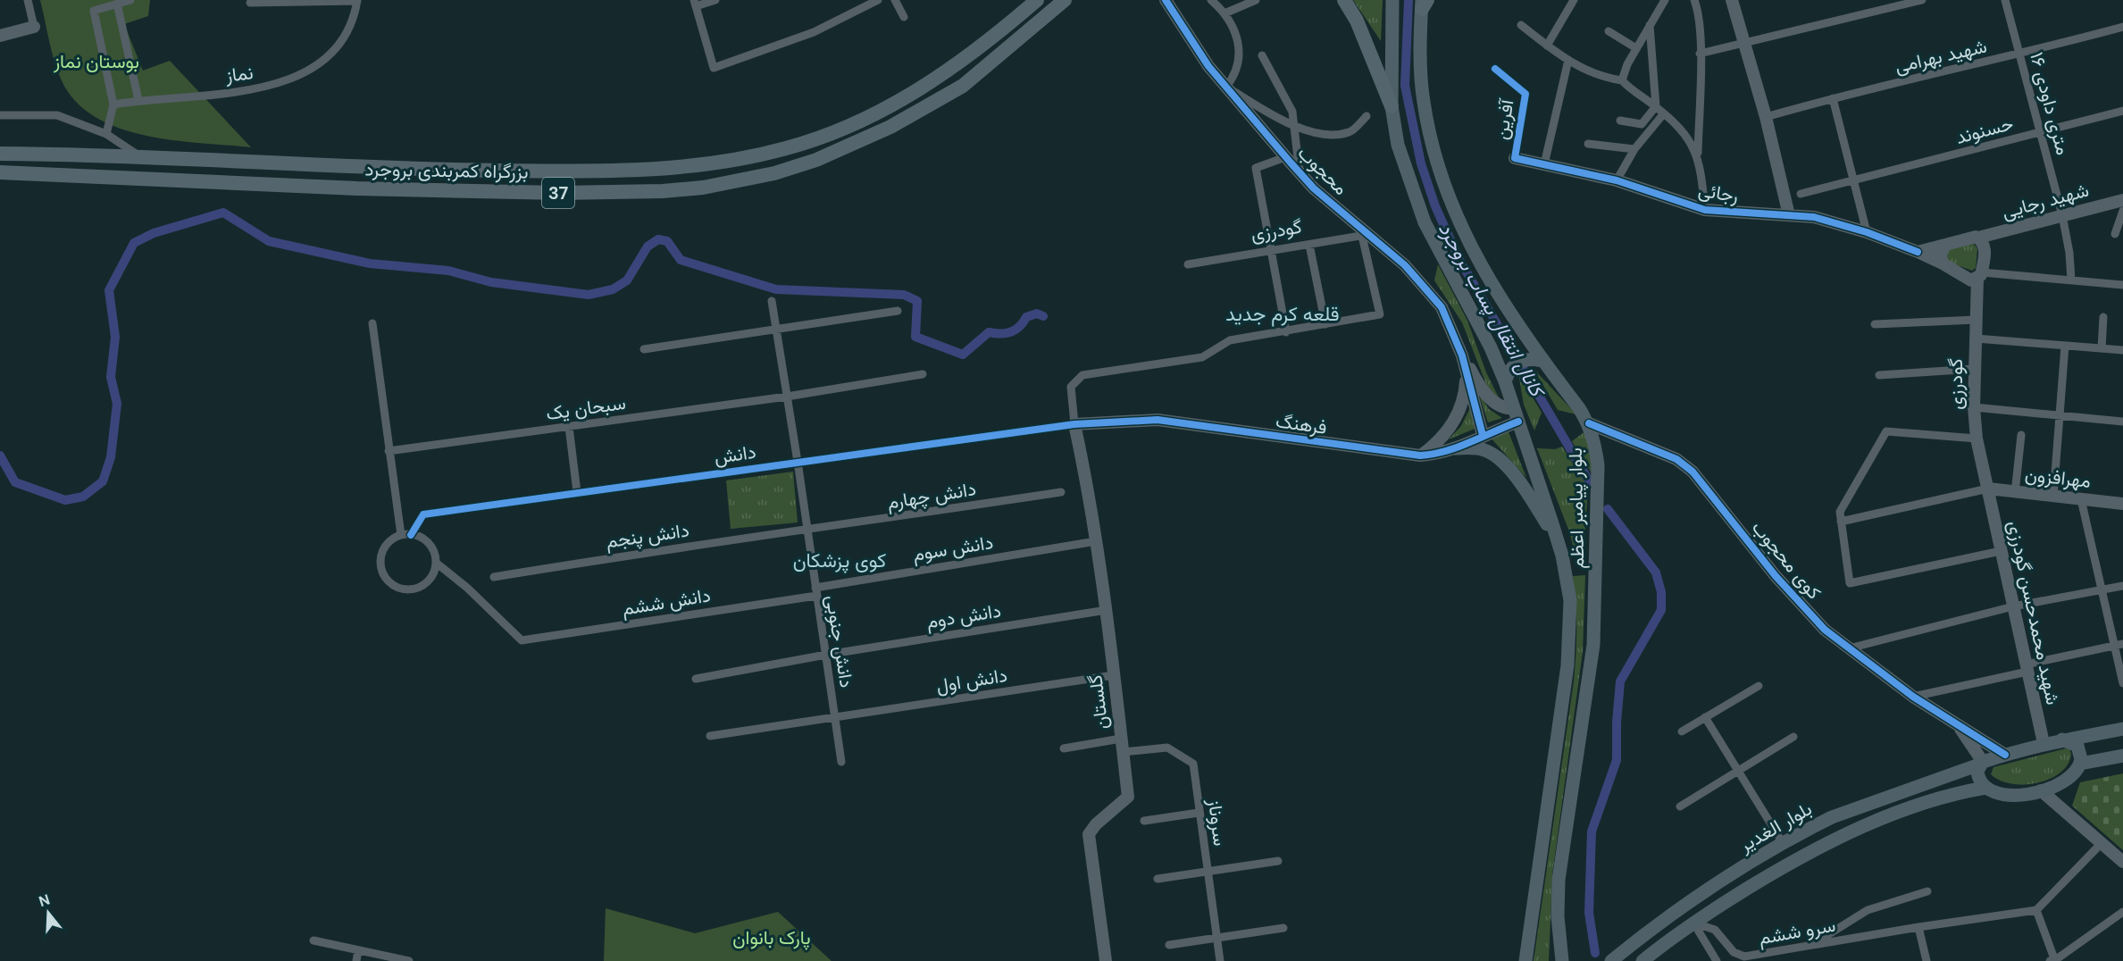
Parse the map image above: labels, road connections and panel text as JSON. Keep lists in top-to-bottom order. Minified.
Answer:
{"streets":{"highway":["بزرگراه کمربندی بروجرد","37"],"main road":["بلوار پیامبر اعظم","بلوار الغدیر"],"street":["شهید بهرامی","نماز","۱۶ متری داودی","آفرین","حسنوند","محجوب","رجائی","شهید رجایی","گودرزی","سبحان یک","فرهنگ","دانش","مهرافزون","دانش چهارم","دانش پنجم","دانش سوم","کوی محجوب","دانش ششم","شهید محمدحسن گودرزی","دانش دوم","دانش جنوبی","دانش اول","گلستان","سروناز","سرو ششم"]},"crossings":[["شهید بهرامی","۱۶ متری داودی"],["۱۶ متری داودی","حسنوند"],["۱۶ متری داودی","شهید رجایی"],["آفرین","رجائی"],["محجوب","گودرزی"],["رجائی","شهید رجایی"],["رجائی","گودرزی"],["شهید رجایی","گودرزی"],["گودرزی","مهرافزون"],["گودرزی","شهید محمدحسن گودرزی"],["سبحان یک","دانش جنوبی"],["فرهنگ","دانش"],["فرهنگ","بلوار پیامبر اعظم"],["فرهنگ","گلستان"],["دانش","دانش ششم"],["دانش","دانش جنوبی"],["دانش","گلستان"],["مهرافزون","شهید محمدحسن گودرزی"],["دانش چهارم","دانش پنجم"],["دانش چهارم","دانش جنوبی"],["بلوار پیامبر اعظم","کوی محجوب"],["دانش پنجم","دانش جنوبی"],["دانش سوم","دانش ششم"],["دانش سوم","دانش جنوبی"],["دانش سوم","گلستان"],["کوی محجوب","بلوار الغدیر"],["دانش ششم","دانش جنوبی"],["شهید محمدحسن گودرزی","بلوار الغدیر"],["دانش دوم","دانش جنوبی"],["دانش دوم","گلستان"],["دانش جنوبی","دانش اول"],["دانش اول","گلستان"],["گلستان","سروناز"],["بلوار الغدیر","سرو ششم"]],"districts":["قلعه کرم جدید","کوی پزشکان"],"water":["کانال انتقال پساب بروجرد"],"parks":["بوستان نماز","پارک بانوان"],"north":"top"}
